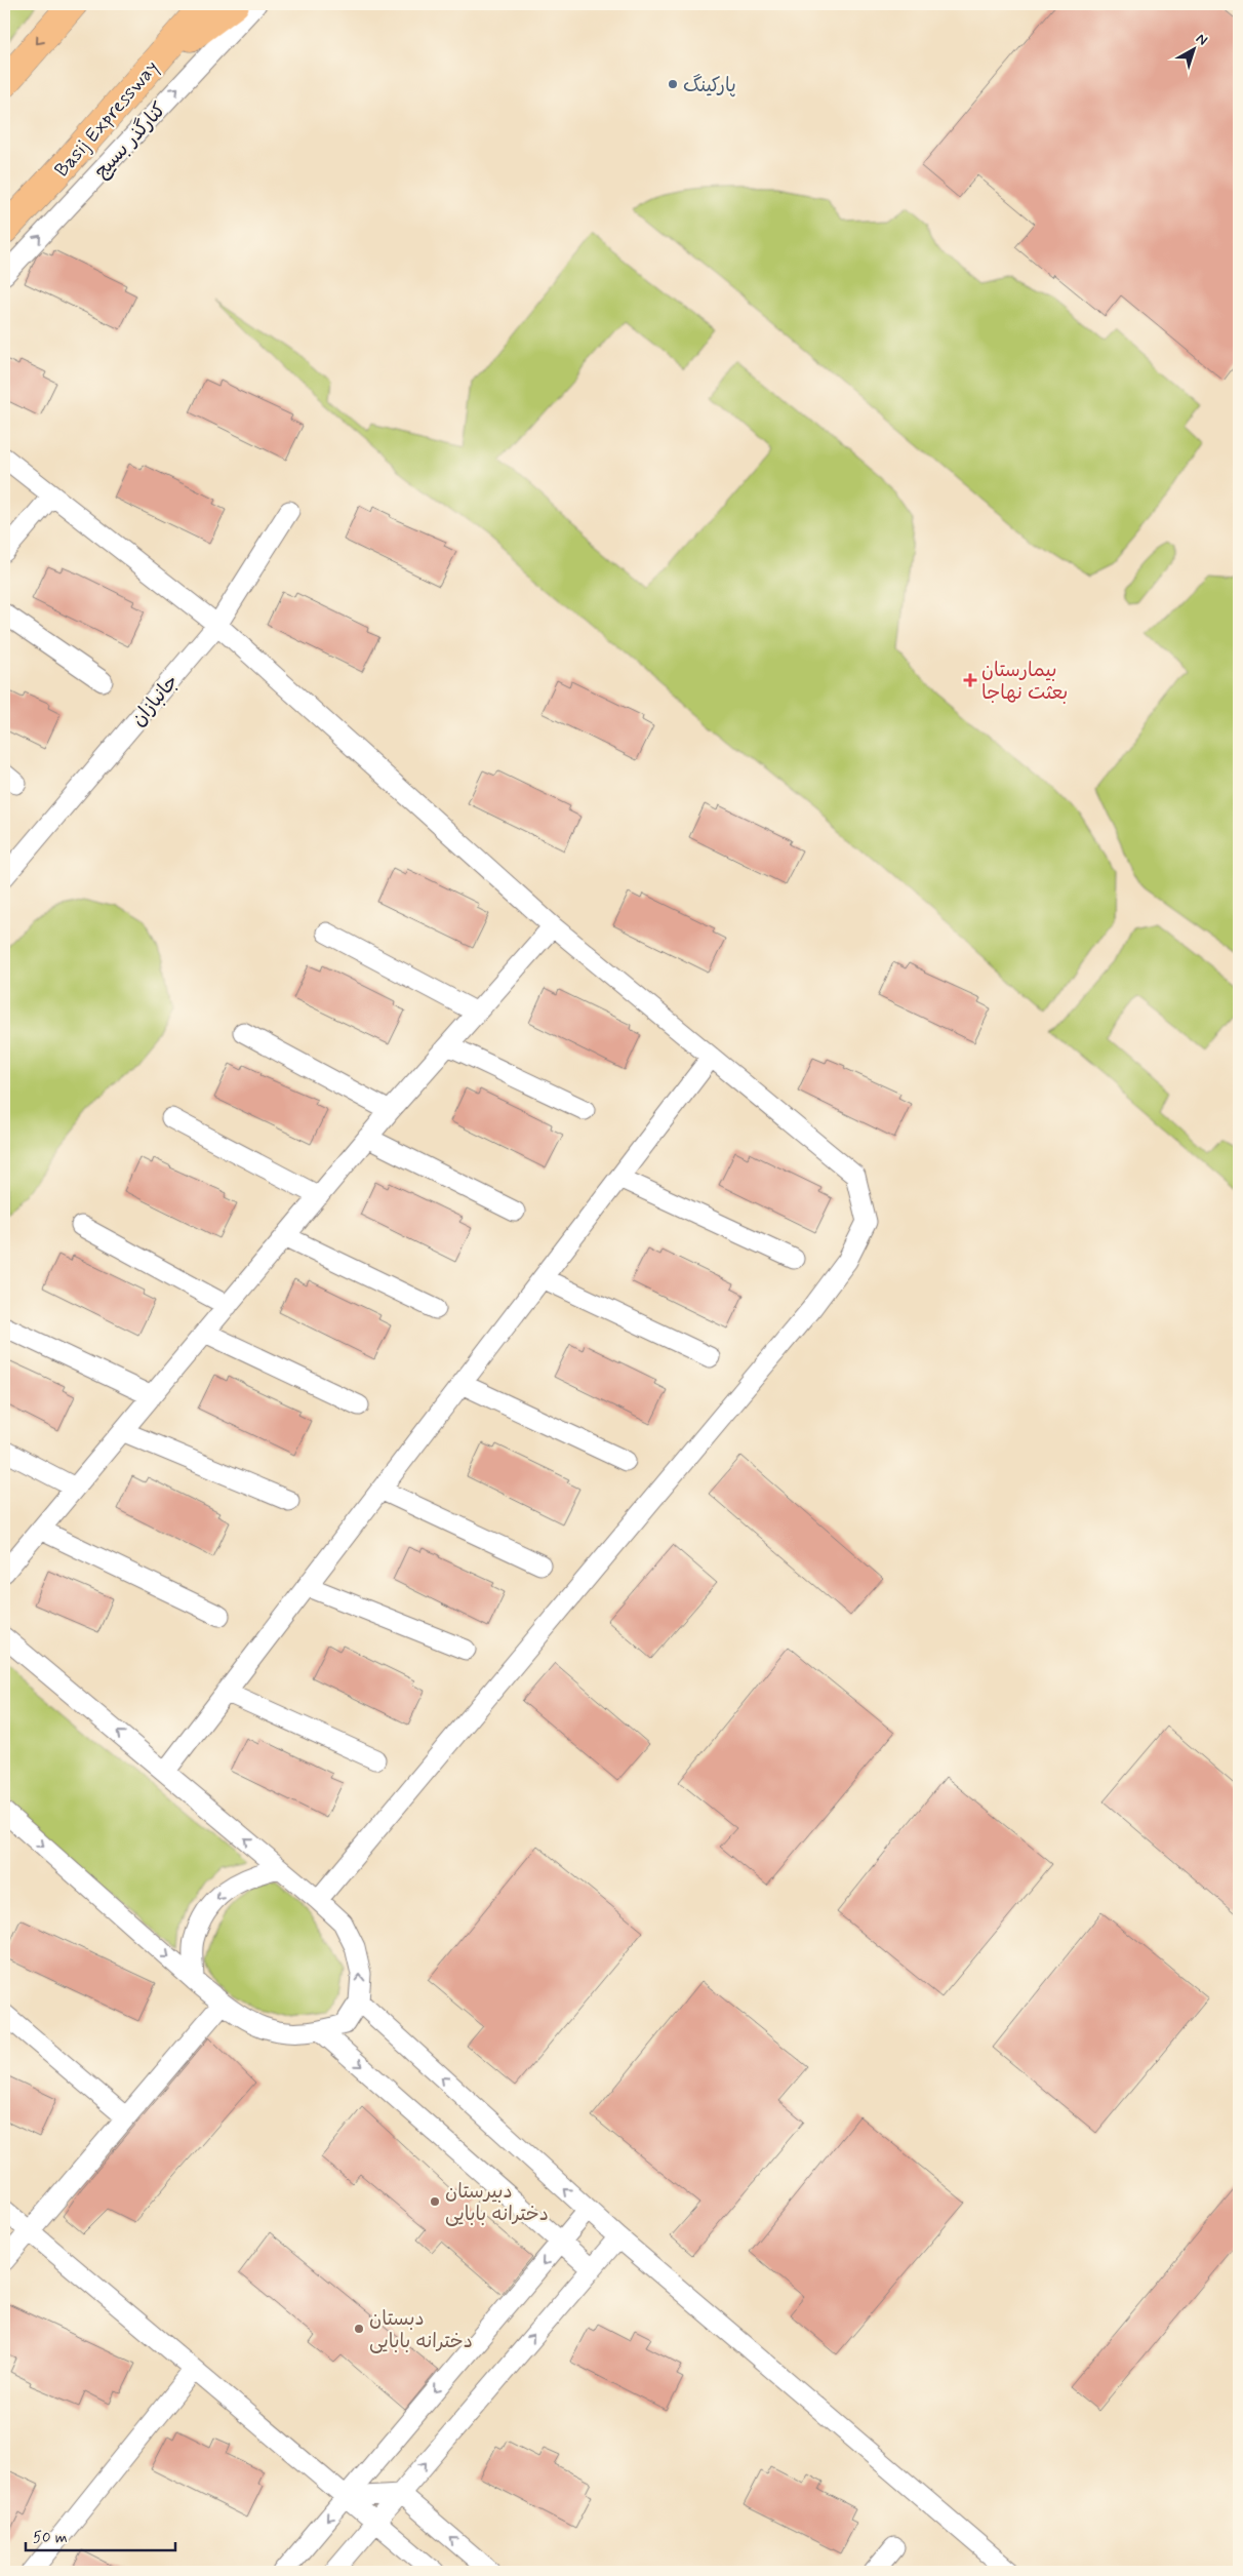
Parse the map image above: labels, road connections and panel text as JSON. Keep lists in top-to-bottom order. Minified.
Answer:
{"streets":{"highway":["Basij Expressway"],"street":["کنارگذر بسیج","جانبازان"]},"one_way":["کنارگذر بسیج"],"places":{"other":["پارکینگ","دبیرستان دخترانه بابایی","دبستان دخترانه بابایی"],"health":["بیمارستان بعثت نهاجا"]},"scale_bar":"50 m","north":"top right"}
